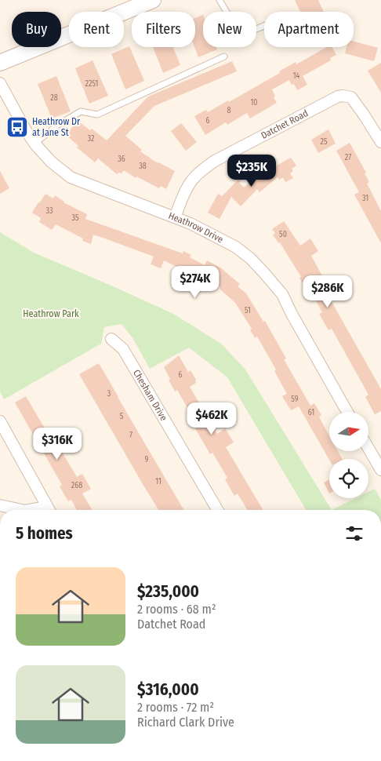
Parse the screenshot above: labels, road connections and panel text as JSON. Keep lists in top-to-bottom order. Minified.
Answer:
{"streets":{"street":["Datchet Road","Heathrow Drive","Chesham Drive"]},"crossings":[["Datchet Road","Heathrow Drive"]],"parks":["Heathrow Park"],"places":{"bus stop":["Heathrow Dr at Jane St"]},"house_numbers":["14","2251","28","10","8","6","32","25","27","36","38","31","33","35","50","51","6","3","59","61","5","7","9","11","268"],"north":"right","page":{"chip":["Buy","Rent","Filters","New","Apartment"],"price":["$235K","$274K","$286K","$462K","$316K"],"heading":"5 homes","list":[{"name":"$235,000","note":"2 rooms · 68 m² · Datchet Road"},{"name":"$316,000","note":"2 rooms · 72 m² · Richard Clark Drive"}]}}
